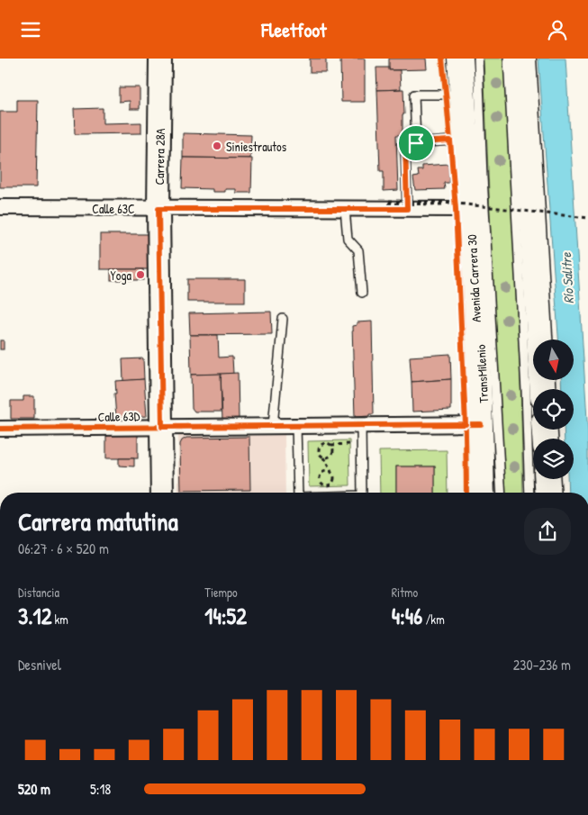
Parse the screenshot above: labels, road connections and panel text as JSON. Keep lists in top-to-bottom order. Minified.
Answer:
{"streets":{"highway":["Avenida Carrera 30"],"street":["Carrera 28A","Calle 63C","Calle 63D"],"lane":["TransMilenio"]},"crossings":[["Carrera 28A","Calle 63C"],["Carrera 28A","Calle 63D"],["Calle 63C","Avenida Carrera 30"],["Avenida Carrera 30","Calle 63D"]],"water":["Río Salitre"],"places":["Siniestrautos","Yoga"],"north":"bottom","page":{"header":"Fleetfoot","heading":["Carrera matutina","06:27 · 6 × 520 m"],"stats":[["Distancia","3.12 km"],["Tiempo","14:52"],["Ritmo","4:46 /km"]],"chart":["Desnivel","230–236 m"],"list":[{"name":"520 m","note":"5:18"}]}}
